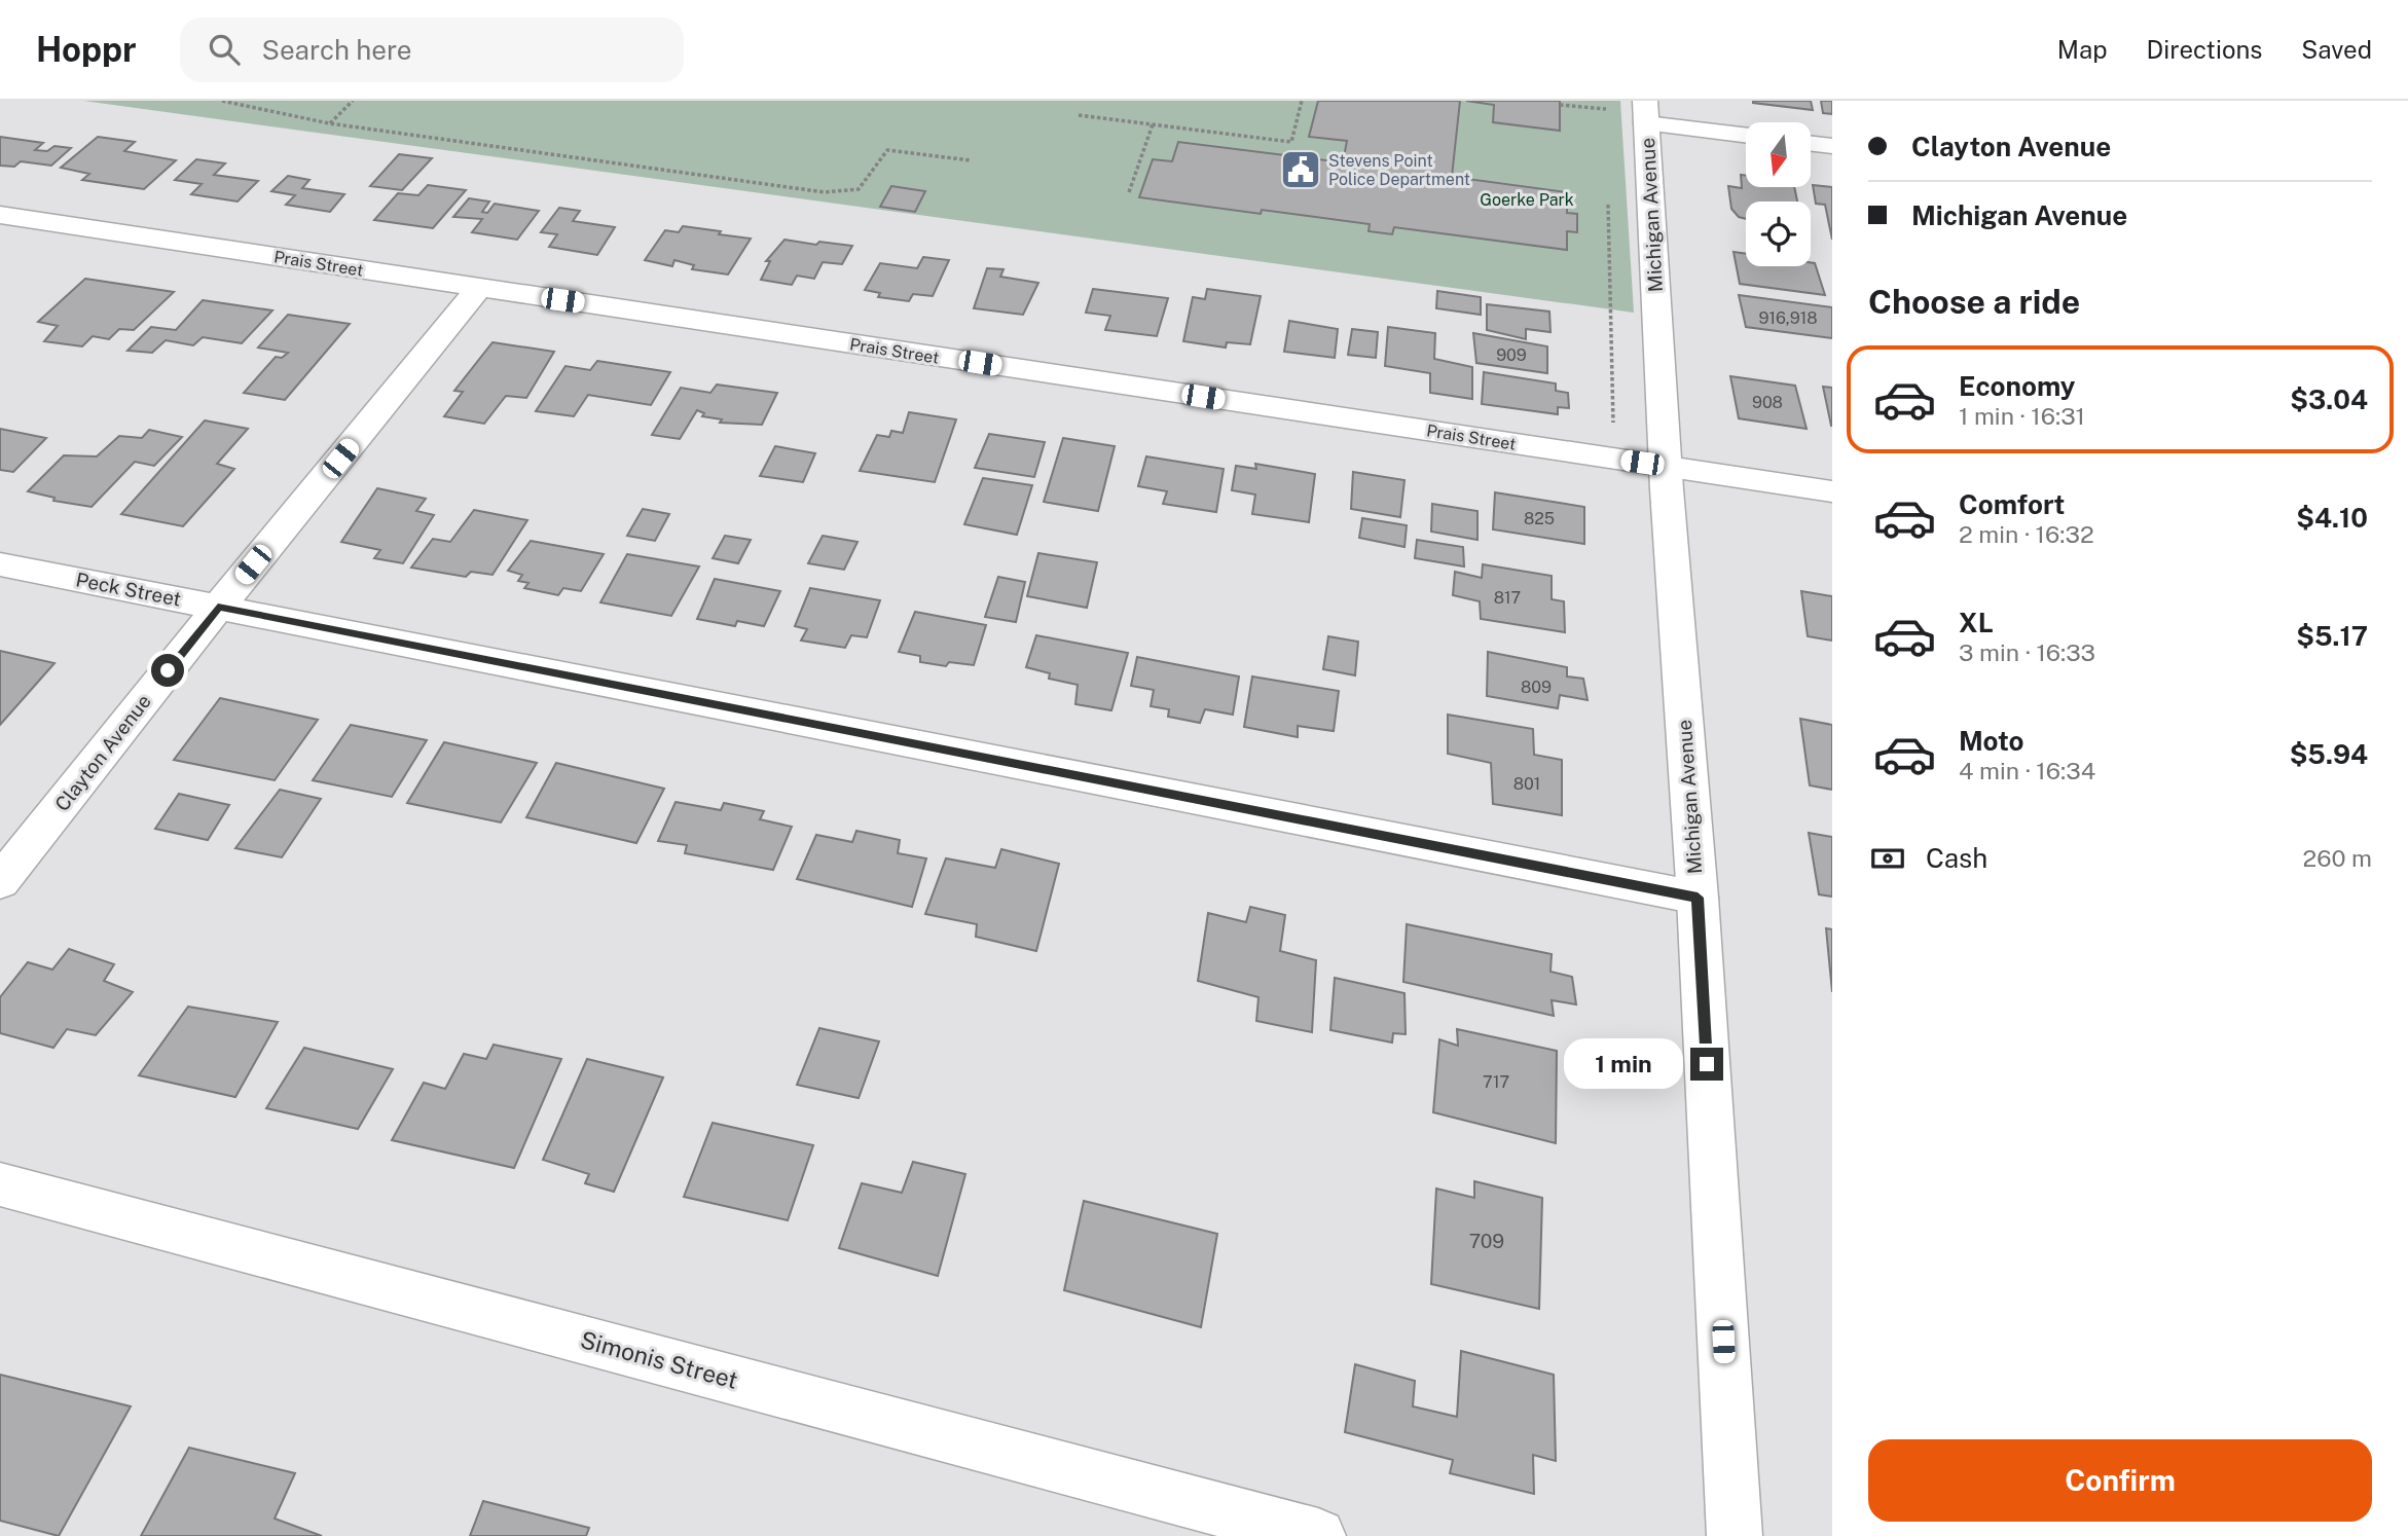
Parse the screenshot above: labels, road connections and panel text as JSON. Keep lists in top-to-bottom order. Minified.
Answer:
{"streets":{"street":["Michigan Avenue","Prais Street","Peck Street","Clayton Avenue","Simonis Street"]},"crossings":[["Michigan Avenue","Prais Street"],["Michigan Avenue","Peck Street"],["Prais Street","Clayton Avenue"],["Peck Street","Clayton Avenue"]],"parks":["Goerke Park"],"places":{"public building":["Stevens Point Police Department"]},"house_numbers":["916,918","909","908","825","817","809","801","717","709"],"north":"bottom","page":{"header":"Hoppr","search":"Search here","nav":["Map","Directions","Saved"],"banner":["Clayton Avenue","Michigan Avenue"],"heading":"Choose a ride","list":[{"name":"Economy","note":"1 min · 16:31","value":"$3.04"},{"name":"Comfort","note":"2 min · 16:32","value":"$4.10"},{"name":"XL","note":"3 min · 16:33","value":"$5.17"},{"name":"Moto","note":"4 min · 16:34","value":"$5.94"}],"pay":["Cash","260 m"],"bubble":"1 min","buttons":"Confirm"}}
